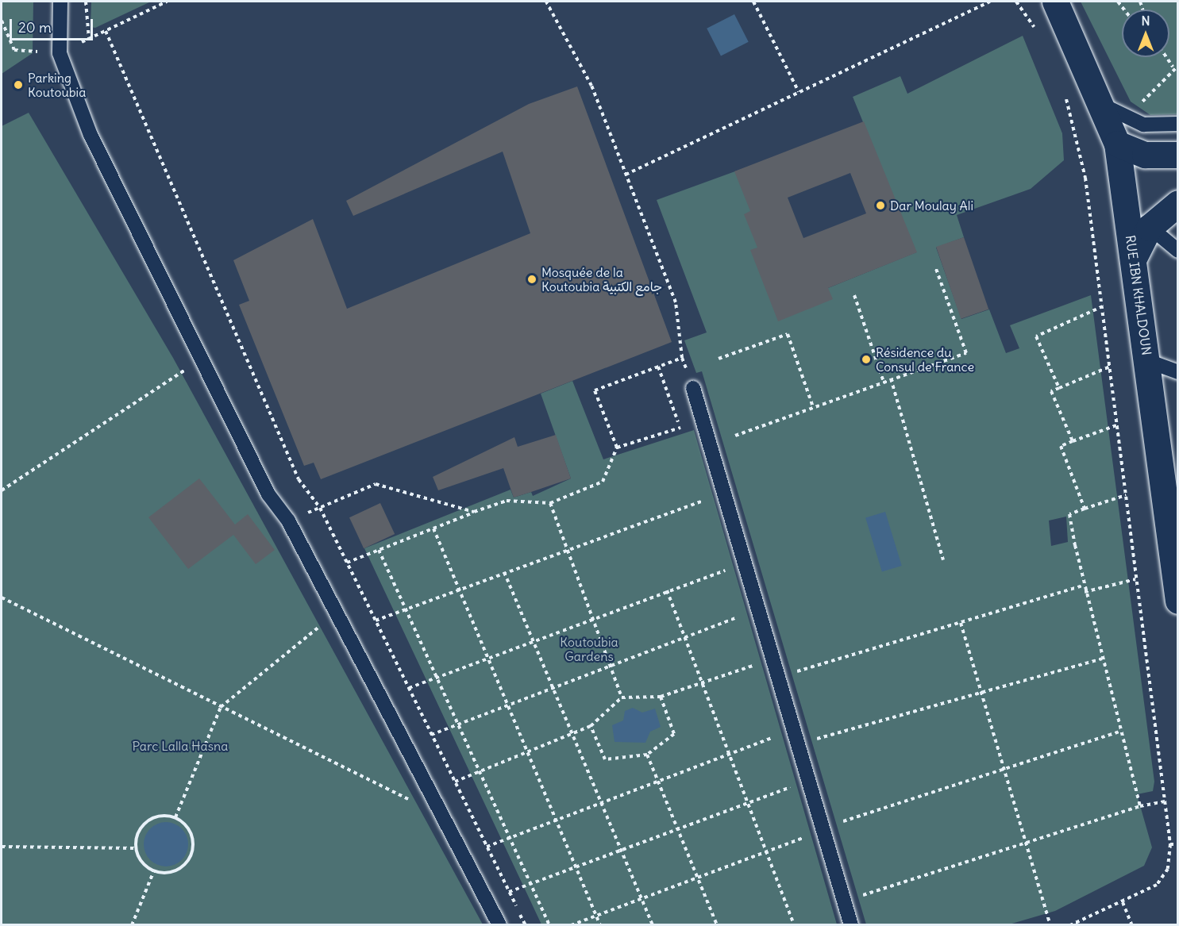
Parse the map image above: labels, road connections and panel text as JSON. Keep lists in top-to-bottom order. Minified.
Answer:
{"streets":{"main road":["RUE IBN KHALDOUN"]},"parks":["Koutoubia Gardens","Parc Lalla Hasna"],"places":["Parking Koutoubia","Dar Moulay Ali","Mosquée de la Koutoubia جامع الكتبية","Résidence du Consul de France"],"scale_bar":"20 m","north":"top"}
